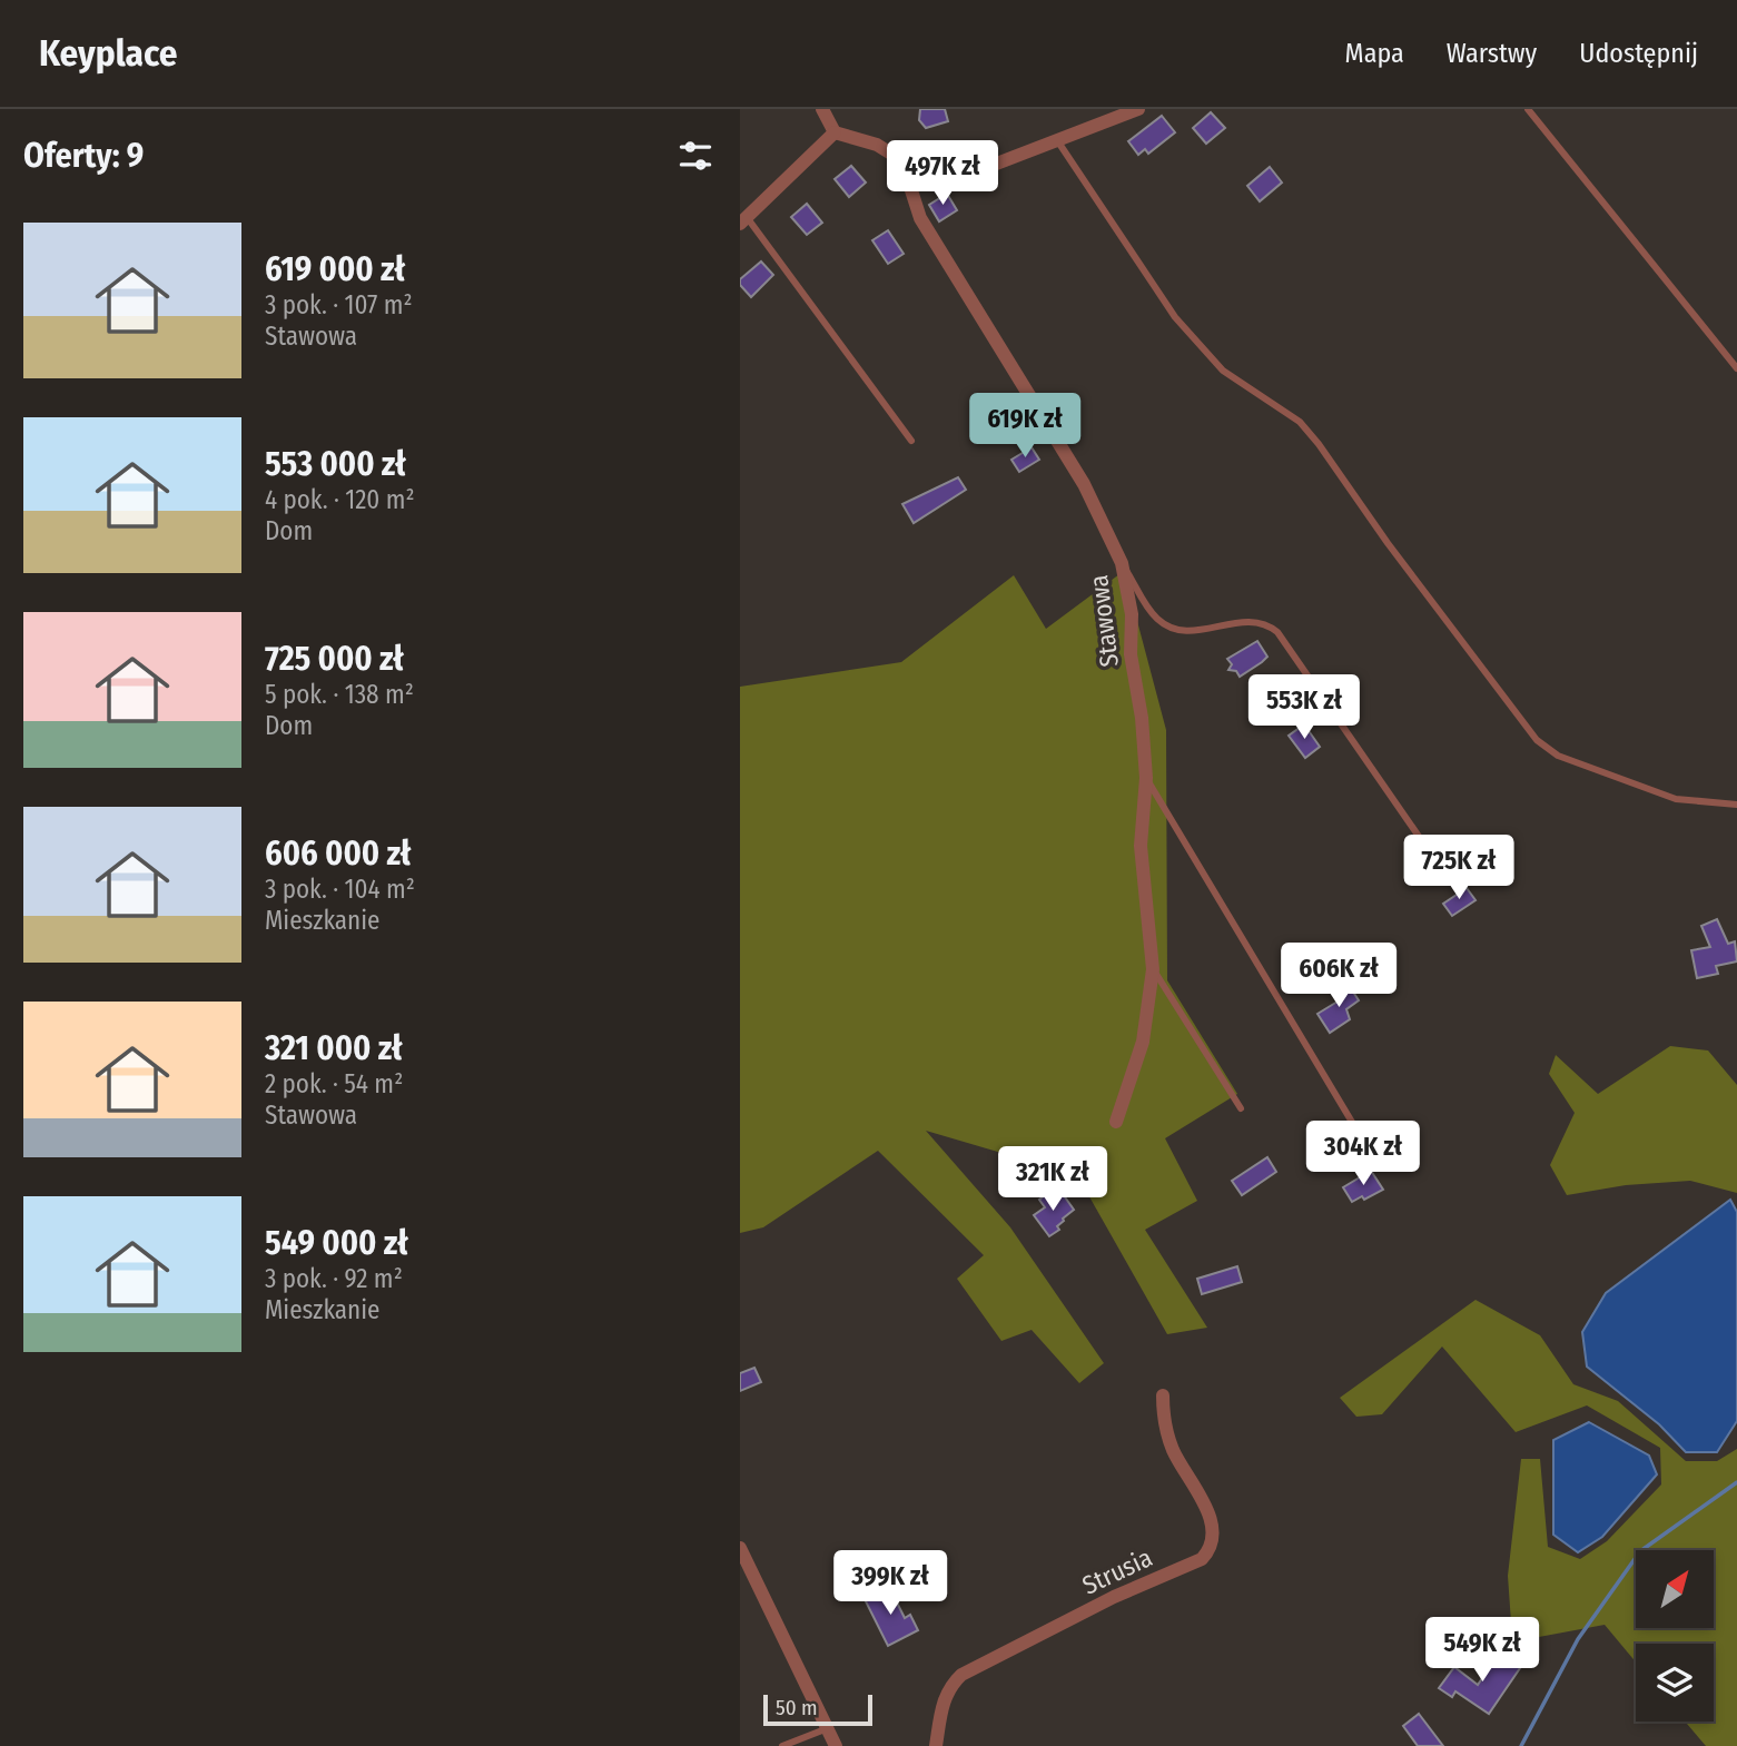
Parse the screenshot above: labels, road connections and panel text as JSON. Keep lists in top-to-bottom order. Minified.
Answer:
{"streets":{"street":["Stawowa","Strusia"]},"scale_bar":"50 m","north":"top right","page":{"header":"Keyplace","nav":["Mapa","Warstwy","Udostępnij"],"heading":"Oferty: 9","price":["497K zł","619K zł","553K zł","725K zł","606K zł","304K zł","321K zł","399K zł","549K zł"],"list":[{"name":"619 000 zł","note":"3 pok. · 107 m² · Stawowa"},{"name":"553 000 zł","note":"4 pok. · 120 m² · Dom"},{"name":"725 000 zł","note":"5 pok. · 138 m² · Dom"},{"name":"606 000 zł","note":"3 pok. · 104 m² · Mieszkanie"},{"name":"321 000 zł","note":"2 pok. · 54 m² · Stawowa"},{"name":"549 000 zł","note":"3 pok. · 92 m² · Mieszkanie"}],"scale":"50 m"}}
